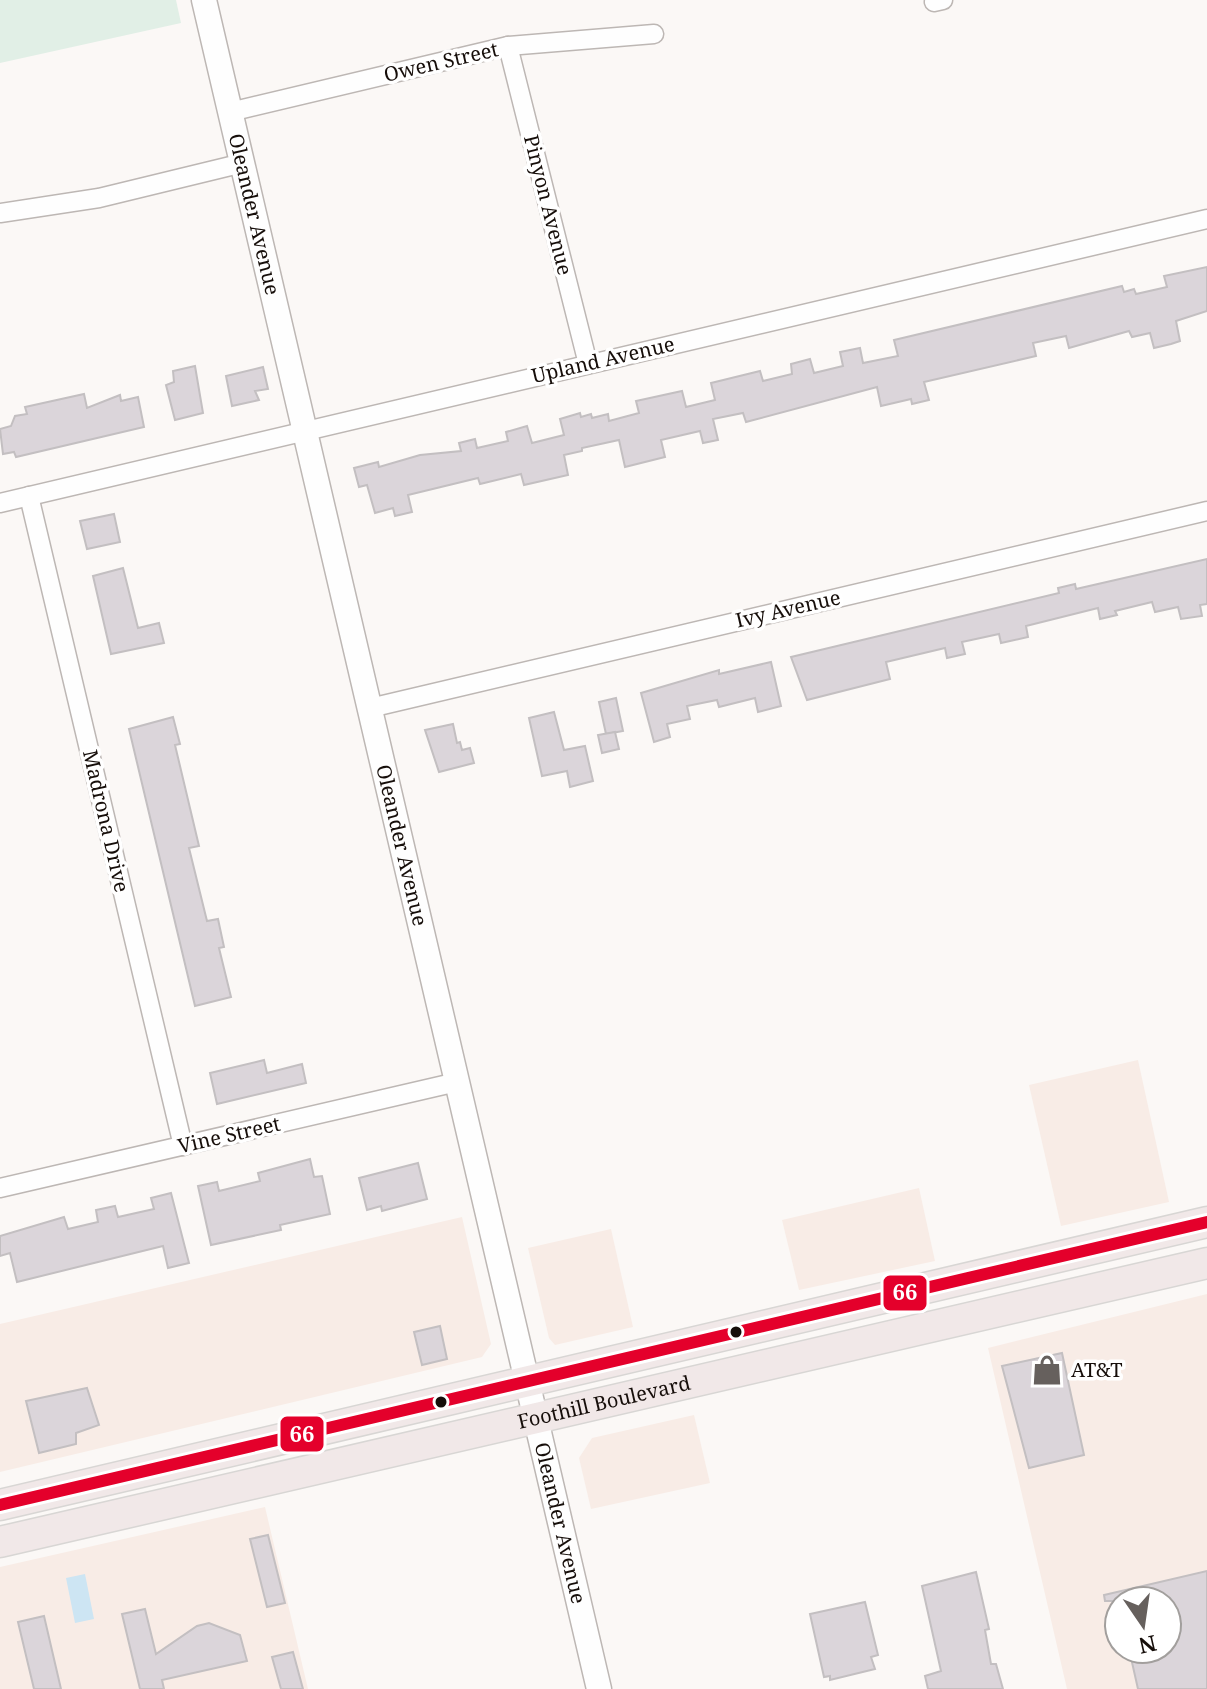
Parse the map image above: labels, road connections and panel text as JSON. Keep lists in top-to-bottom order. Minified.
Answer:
{"streets":{"main road":["Foothill Boulevard"],"street":["Owen Street","Pinyon Avenue","Oleander Avenue","Upland Avenue","Ivy Avenue","Madrona Drive","Vine Street"]},"crossings":[["Owen Street","Pinyon Avenue"],["Owen Street","Oleander Avenue"],["Pinyon Avenue","Upland Avenue"],["Oleander Avenue","Upland Avenue"],["Oleander Avenue","Ivy Avenue"],["Oleander Avenue","Vine Street"],["Oleander Avenue","Foothill Boulevard"],["Upland Avenue","Madrona Drive"],["Madrona Drive","Vine Street"]],"places":{"shop":["AT&T"]},"lines":["transit line 66"],"north":"bottom"}
